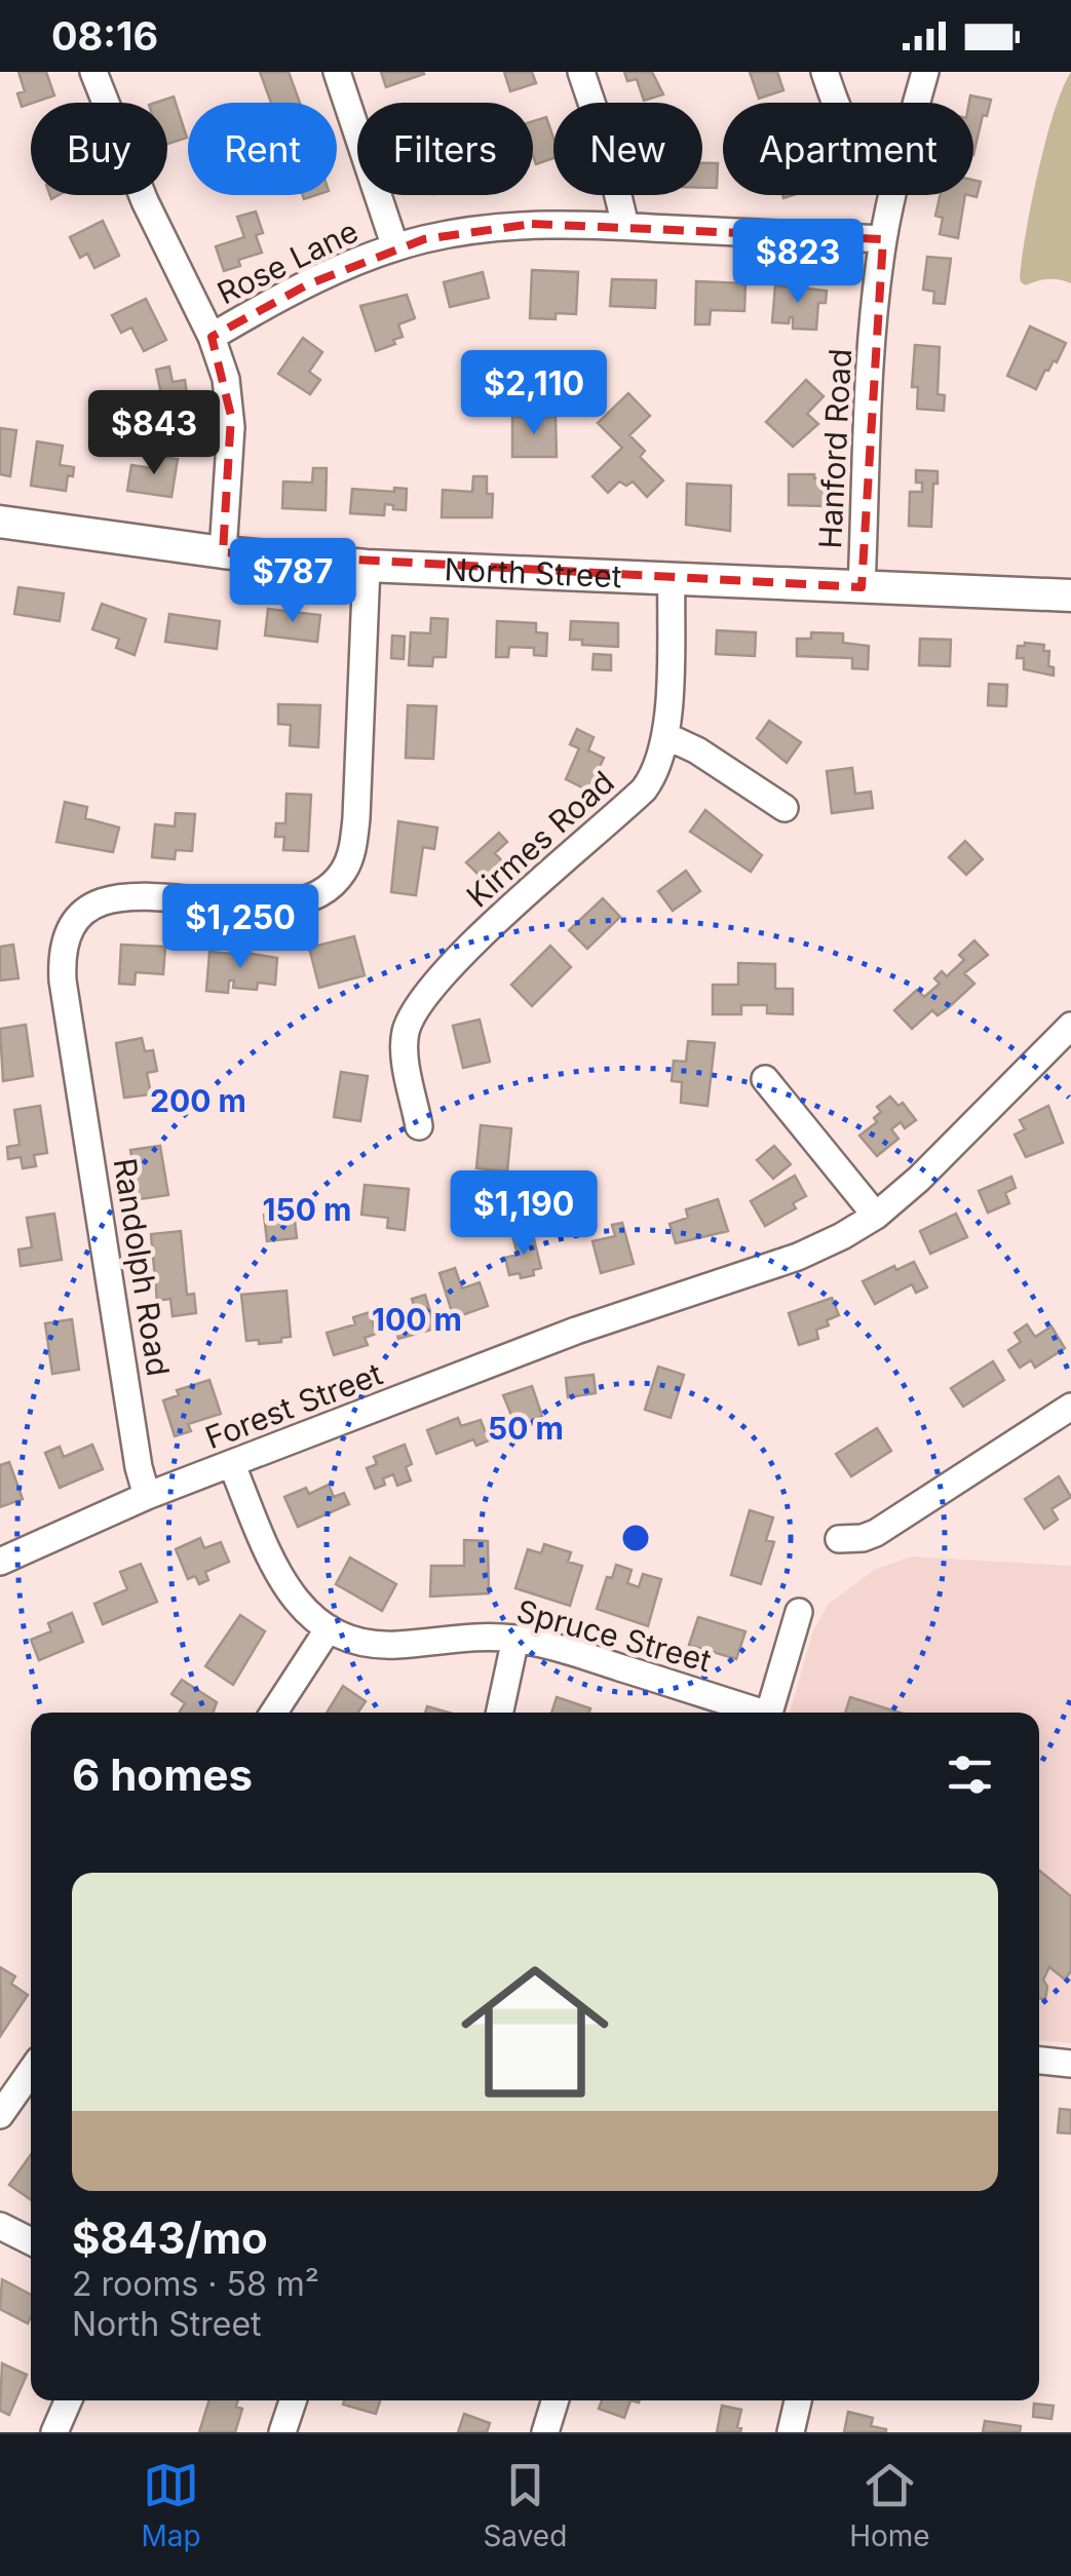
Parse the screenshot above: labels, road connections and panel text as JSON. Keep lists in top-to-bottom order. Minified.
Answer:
{"streets":{"street":["Rose Lane","Hanford Road","North Street","Kirmes Road","Randolph Road","Forest Street","Spruce Street"]},"crossings":[["Rose Lane","Hanford Road"],["Hanford Road","North Street"],["North Street","Kirmes Road"],["North Street","Randolph Road"],["Randolph Road","Forest Street"],["Forest Street","Spruce Street"]],"page":{"status":"08:16","chip":["Buy","Rent","Filters","New","Apartment"],"price":["$823","$2,110","$843","$787","$1,250","$1,190"],"heading":"6 homes","list":[{"name":"$843/mo","note":"2 rooms · 58 m² · North Street"}],"tabs":["Map","Saved","Home"]},"rings":["200 m","150 m","100 m","50 m"]}
